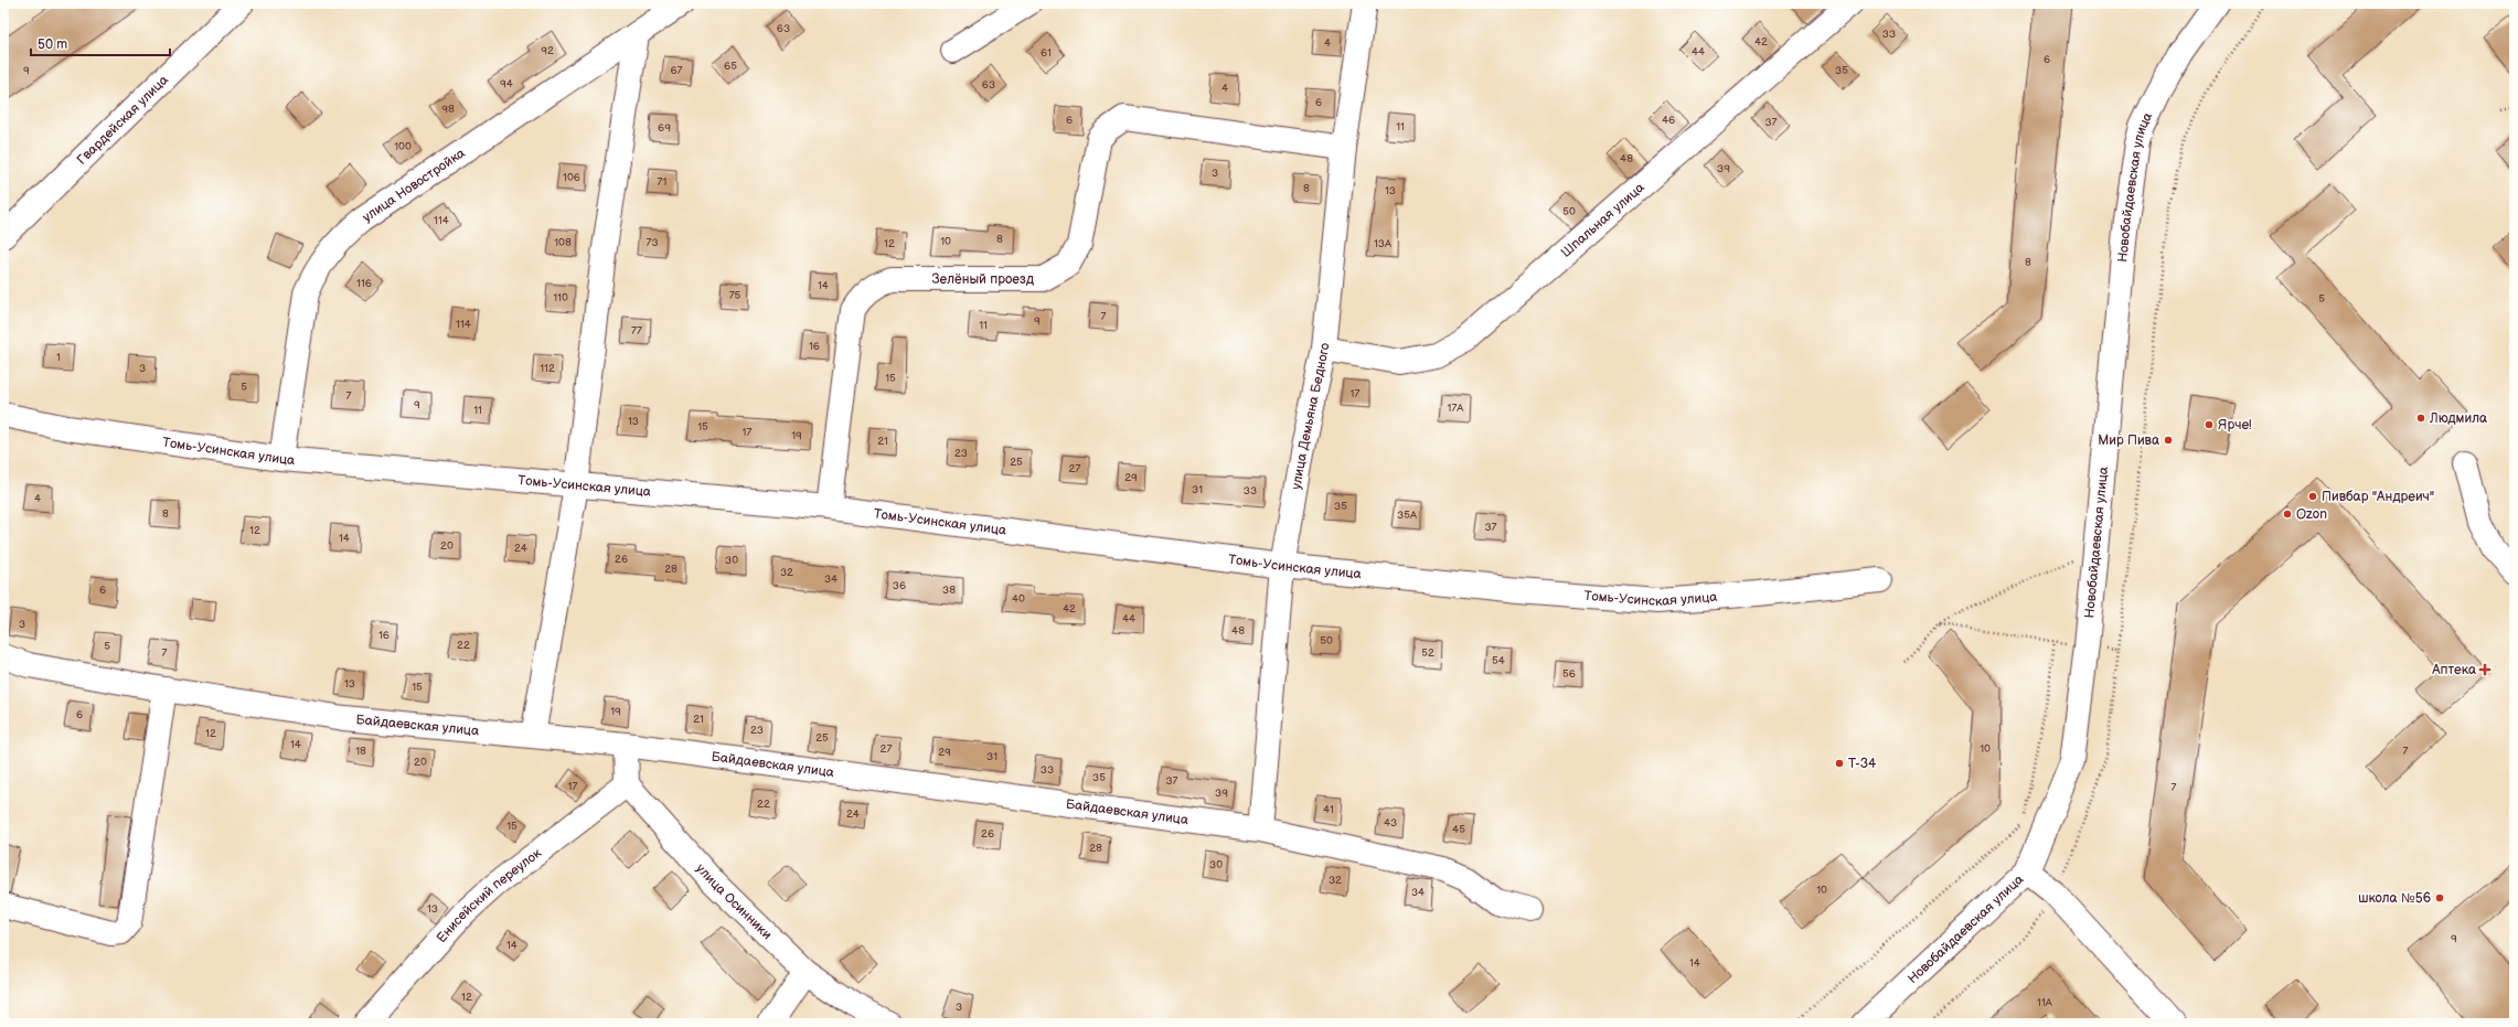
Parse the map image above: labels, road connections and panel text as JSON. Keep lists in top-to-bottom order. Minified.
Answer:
{"streets":{"street":["Гвардейская улица","улица Новостройка","Новобайдаевская улица","Шпальная улица","Зелёный проезд","улица Демьяна Бедного","Томь-Усинская улица","Байдаевская улица","Енисейский переулок","улица Осинники"]},"crossings":[["улица Новостройка","Томь-Усинская улица"],["Шпальная улица","улица Демьяна Бедного"],["Зелёный проезд","улица Демьяна Бедного"],["Зелёный проезд","Томь-Усинская улица"],["улица Демьяна Бедного","Томь-Усинская улица"],["улица Демьяна Бедного","Байдаевская улица"],["Енисейский переулок","улица Осинники"]],"places":{"other":["Людмила","Ярче!","Мир Пива","Пивбар \"Андреич\"","Ozon","T-34","школа №56"],"health":["Аптека"]},"house_numbers":["63","33","42","4","92","44","61","6","65","9","67","35","94","63","4","6","98","6","46","37","11","69","100","48","39","3","106","71","8","13","50","114","8","10","108","73","12","13А","8","116","14","75","110","5","7","9","114","11","77","16","1","3","112","15","5","17","7","9","17А","11","13","15","17","19","21","23","25","27","29","31","33","4","35","8","35А","37","12","14","20","24","26","30","28","32","34","36","6","38","40","42","44","3","48","16","50","22","5","7","52","54","56","13","15","19","6","21","23","12","25","14","27","10","18","7","29","31","20","33","35","37","17","7","39","22","41","24","43","15","45","26","28","30","32","10","34","13","9","14","14","12","11А","3"],"scale_bar":"50 m"}
